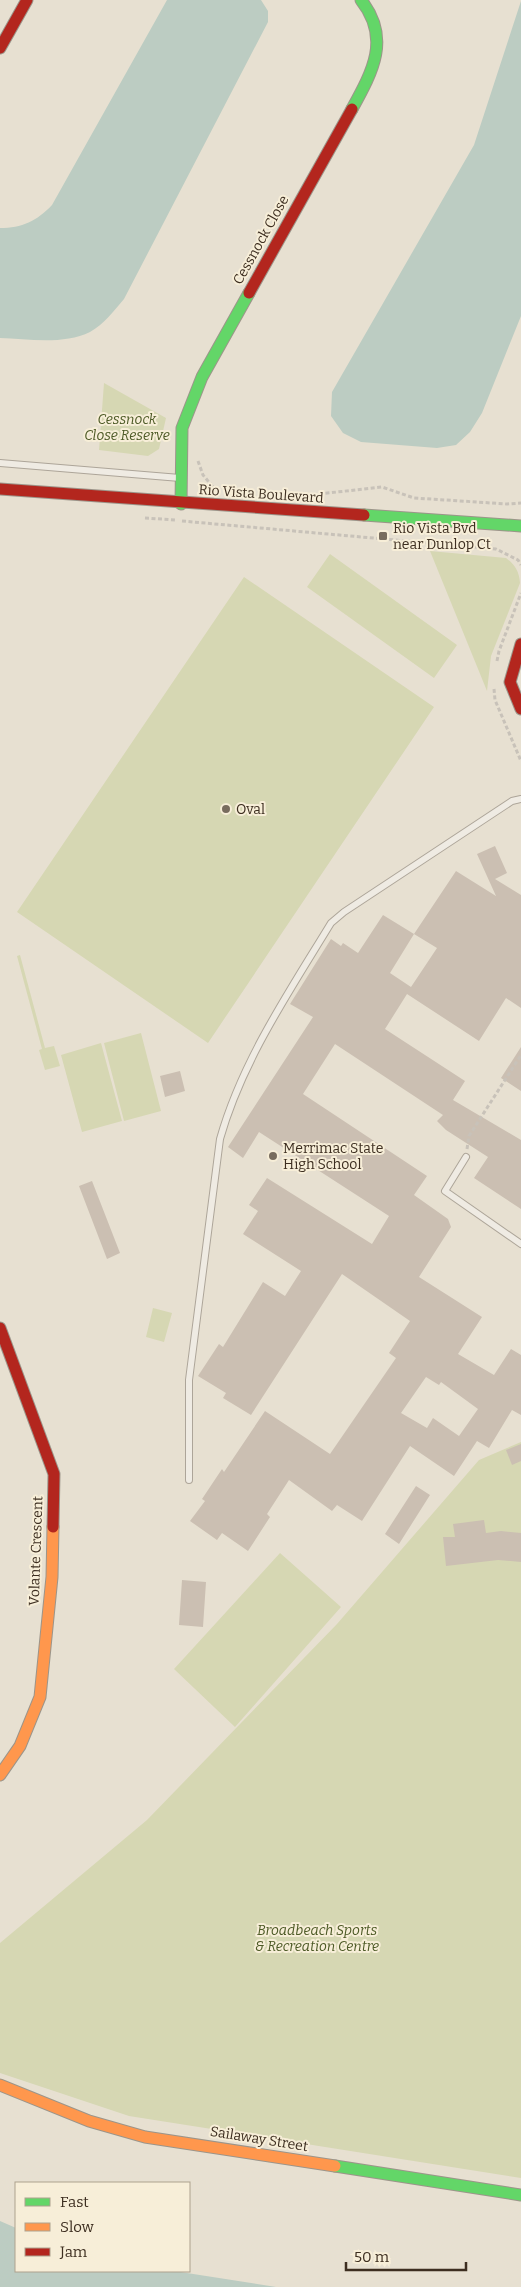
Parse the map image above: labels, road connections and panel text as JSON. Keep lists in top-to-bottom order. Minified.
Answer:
{"streets":{"street":["Cessnock Close","Rio Vista Boulevard","Volante Crescent","Sailaway Street"]},"crossings":[["Cessnock Close","Rio Vista Boulevard"]],"parks":["Cessnock Close Reserve","Broadbeach Sports & Recreation Centre"],"places":{"transit":["Rio Vista Bvd near Dunlop Ct"],"other":["Oval","Merrimac State High School"]},"legend":["Fast","Slow","Jam"],"scale_bar":"50 m"}
